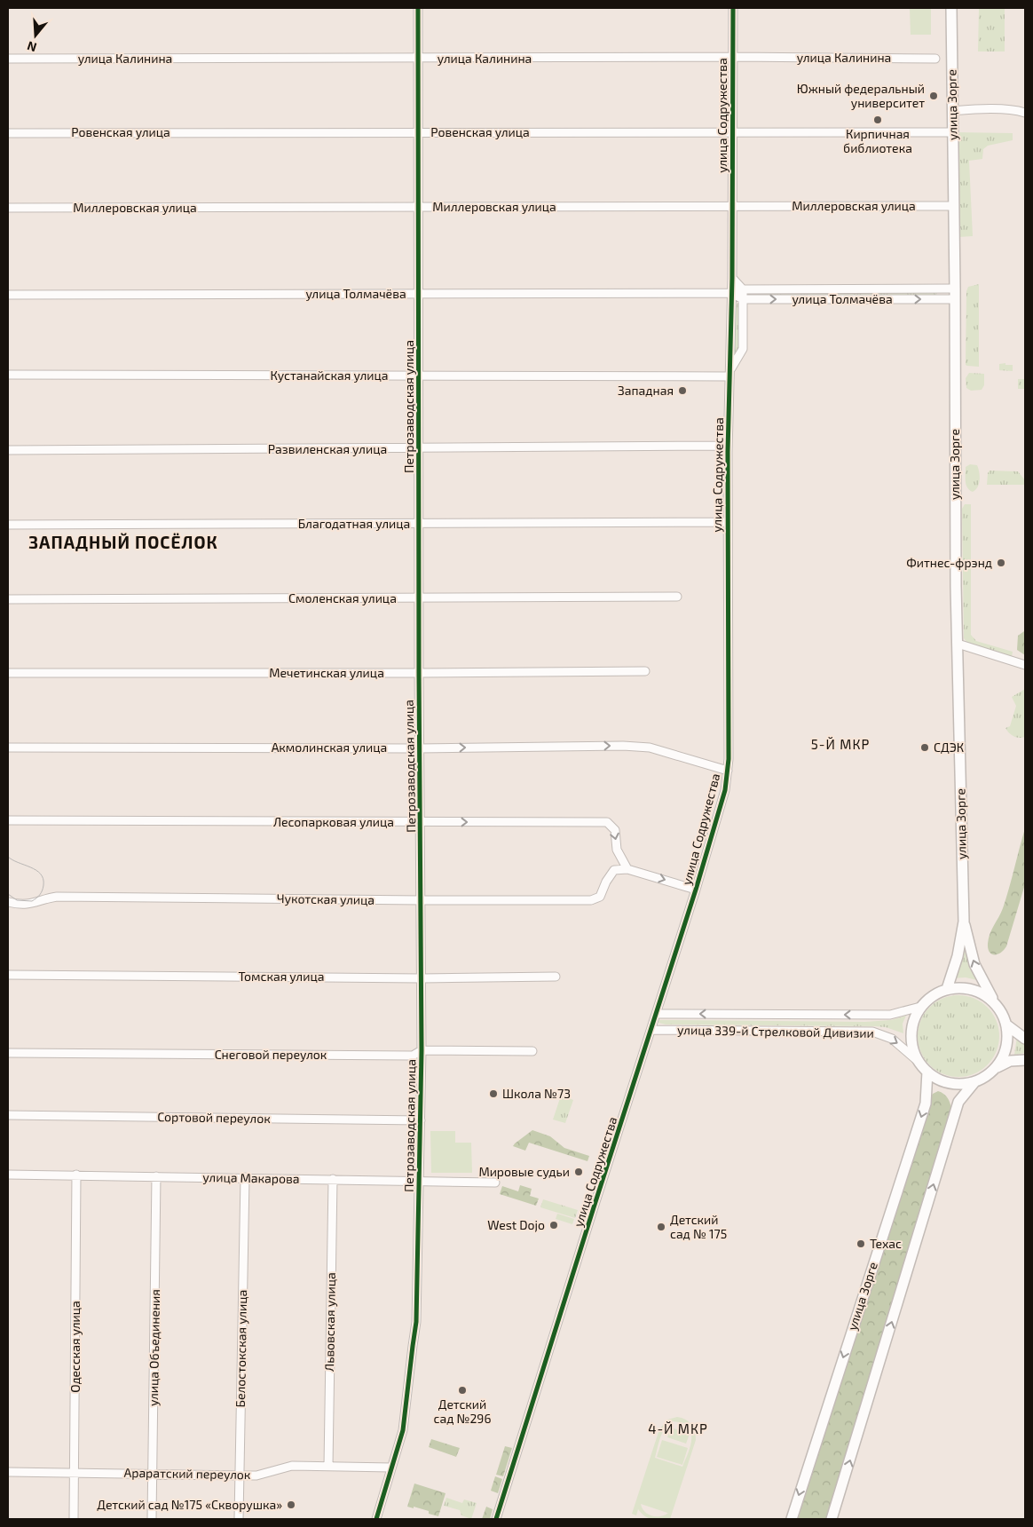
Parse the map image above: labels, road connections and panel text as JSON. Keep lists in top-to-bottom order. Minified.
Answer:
{"streets":{"main road":["улица Зорге"],"street":["улица Калинина","улица Содружества","Ровенская улица","Миллеровская улица","улица Толмачёва","Кустанайская улица","Петрозаводская улица","Развиленская улица","Благодатная улица","Смоленская улица","Мечетинская улица","Акмолинская улица","Лесопарковая улица","Чукотская улица","Томская улица","улица 339-й Стрелковой Дивизии","Снеговой переулок","Сортовой переулок","улица Макарова","Львовская улица","Одесская улица","улица Объединения","Белостокская улица","Араратский переулок"]},"crossings":[["улица Калинина","улица Содружества"],["улица Калинина","Петрозаводская улица"],["улица Зорге","Ровенская улица"],["улица Зорге","Миллеровская улица"],["улица Зорге","улица Толмачёва"],["улица Зорге","улица 339-й Стрелковой Дивизии"],["улица Содружества","Ровенская улица"],["улица Содружества","Миллеровская улица"],["улица Содружества","улица Толмачёва"],["улица Содружества","Кустанайская улица"],["улица Содружества","Развиленская улица"],["улица Содружества","Благодатная улица"],["улица Содружества","Акмолинская улица"],["улица Содружества","улица 339-й Стрелковой Дивизии"],["Ровенская улица","Петрозаводская улица"],["Миллеровская улица","Петрозаводская улица"],["улица Толмачёва","Петрозаводская улица"],["Кустанайская улица","Петрозаводская улица"],["Петрозаводская улица","Развиленская улица"],["Петрозаводская улица","Благодатная улица"],["Петрозаводская улица","Смоленская улица"],["Петрозаводская улица","Мечетинская улица"],["Петрозаводская улица","Акмолинская улица"],["Петрозаводская улица","Лесопарковая улица"],["Петрозаводская улица","Чукотская улица"],["Петрозаводская улица","Томская улица"],["Петрозаводская улица","Снеговой переулок"],["Петрозаводская улица","Сортовой переулок"],["Петрозаводская улица","улица Макарова"],["Петрозаводская улица","Араратский переулок"],["Лесопарковая улица","Чукотская улица"],["улица Макарова","Львовская улица"],["улица Макарова","Одесская улица"],["улица Макарова","улица Объединения"],["улица Макарова","Белостокская улица"],["Львовская улица","Араратский переулок"],["Одесская улица","Араратский переулок"],["улица Объединения","Араратский переулок"],["Белостокская улица","Араратский переулок"]],"one_way":["Акмолинская улица"],"districts":["ЗАПАДНЫЙ ПОСЁЛОК","5-Й МКР","4-Й МКР"],"places":["Южный федеральный университет","Кирпичная библиотека","Западная","Фитнес-фрэнд","СДЭК","Школа №73","Мировые судьи","West Dojo","Детский сад № 175","Техас","Детский сад №296","Детский сад №175 «Скворушка»"],"north":"bottom"}
